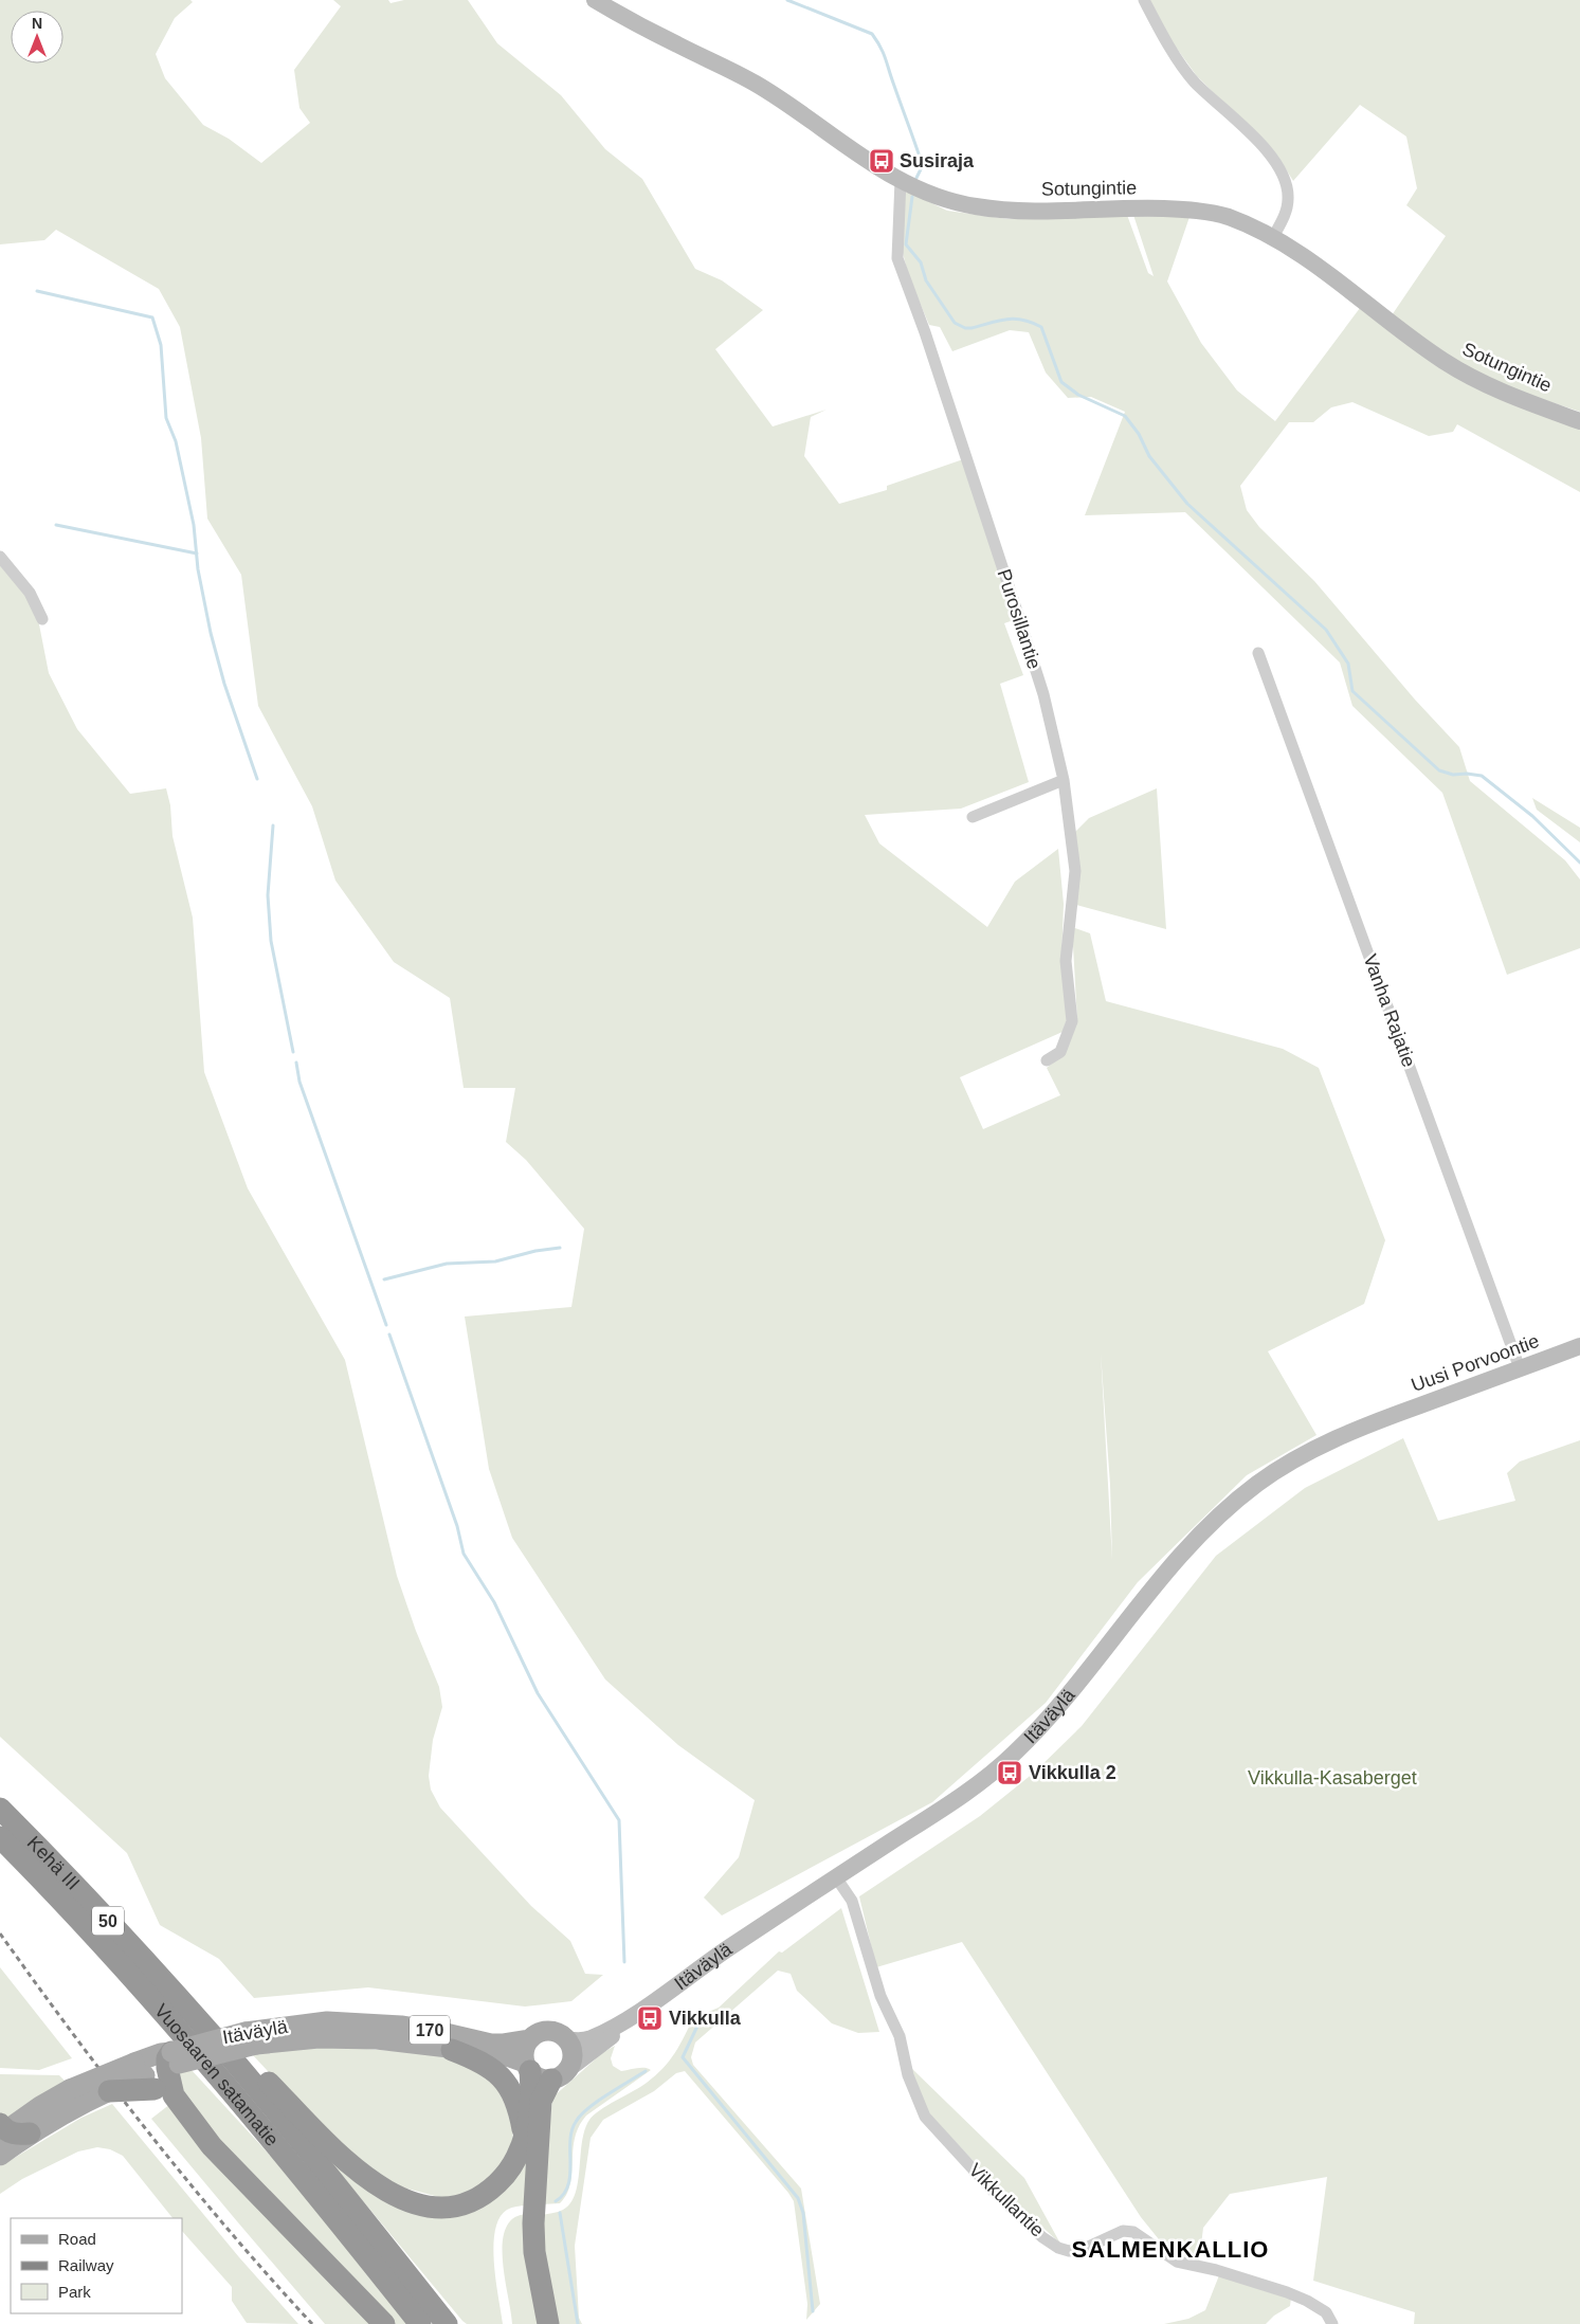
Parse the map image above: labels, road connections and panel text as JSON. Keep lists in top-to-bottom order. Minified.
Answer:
{"streets":{"highway":["Kehä III","50","Vuosaaren satamatie"],"main road":["Sotungintie","Uusi Porvoontie","Itäväylä","170"],"street":["Purosillantie","Vanha Rajatie","Vikkullantie"]},"crossings":[["Sotungintie","Purosillantie"],["Vanha Rajatie","Uusi Porvoontie"],["Uusi Porvoontie","Itäväylä"],["Itäväylä","Vikkullantie"],["Kehä III","Vuosaaren satamatie"]],"districts":["SALMENKALLIO"],"parks":["Vikkulla-Kasaberget"],"places":{"bus stop":["Susiraja","Vikkulla 2","Vikkulla"]},"legend":["Road","Railway","Park"],"north":"top"}
